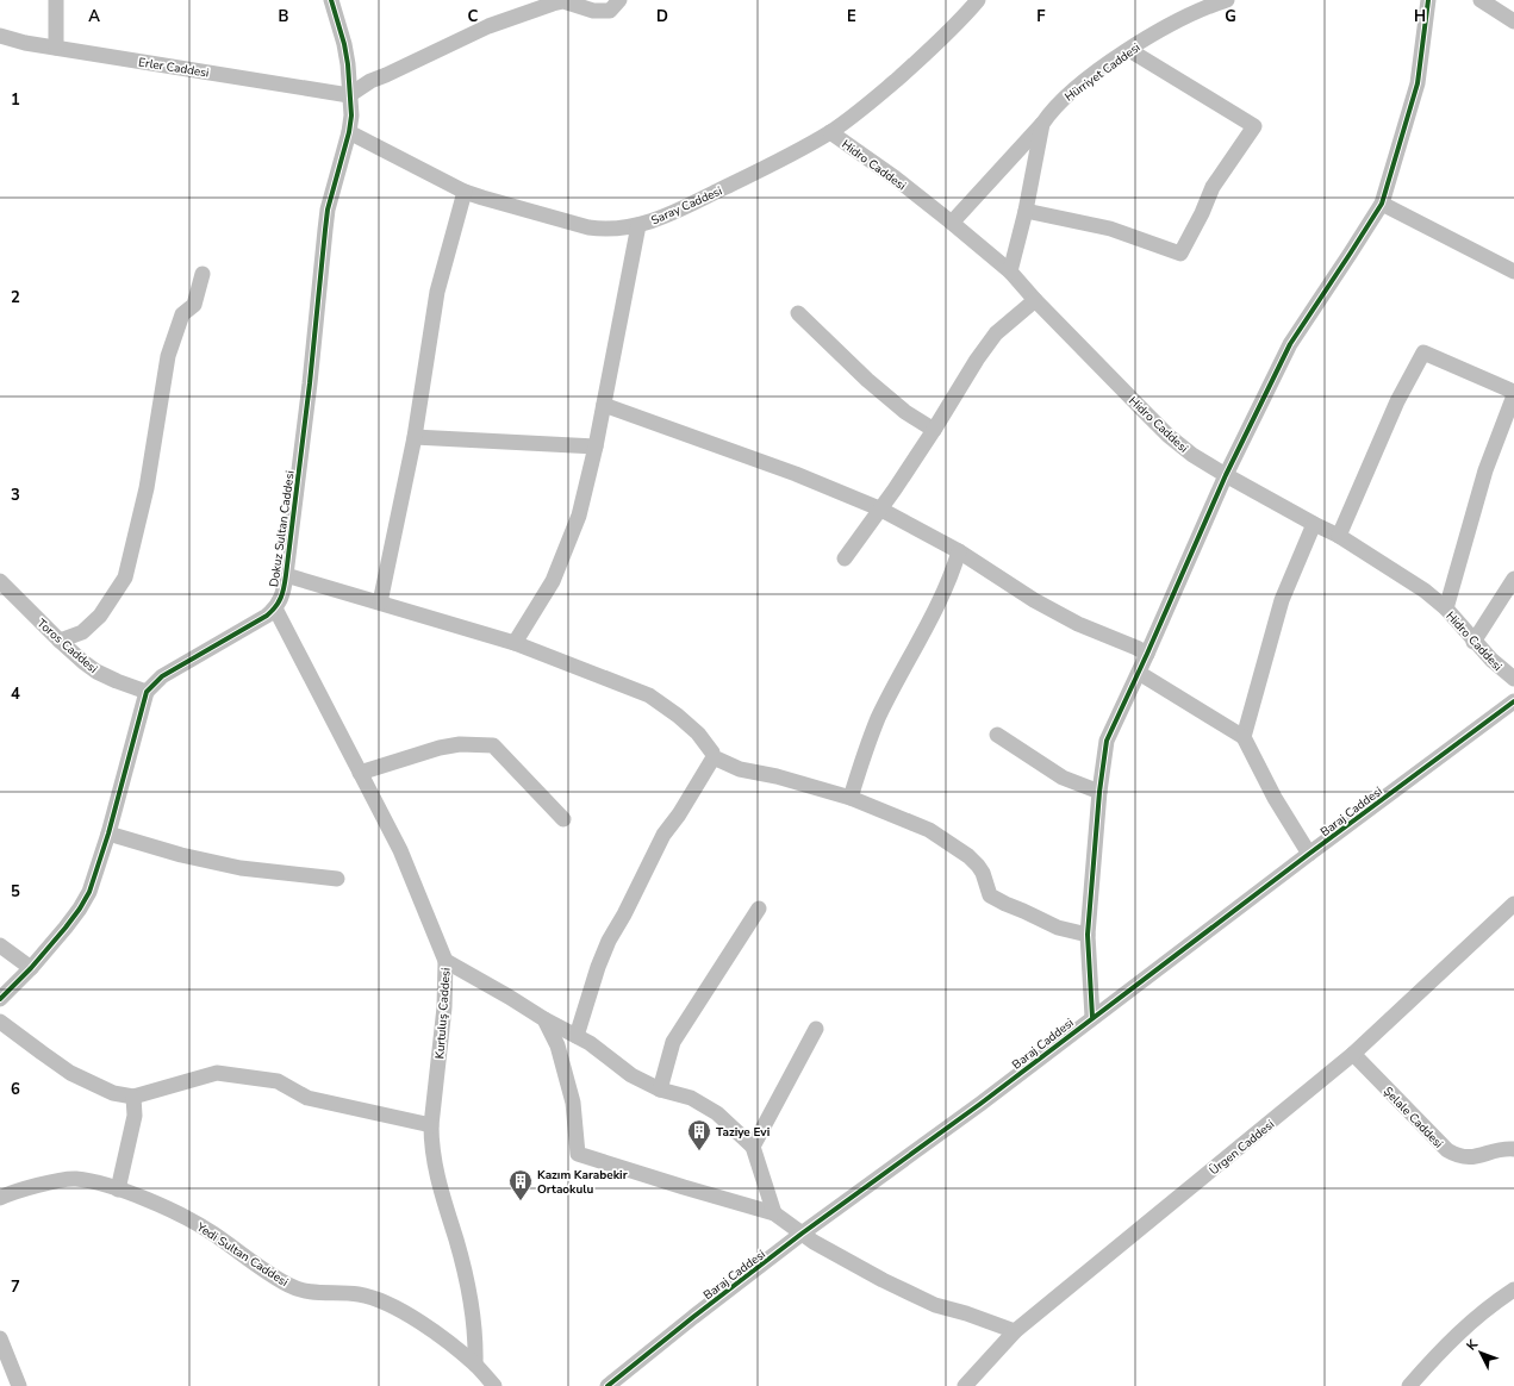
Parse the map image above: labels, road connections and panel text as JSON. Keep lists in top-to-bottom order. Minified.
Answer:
{"streets":{"street":["Erler Caddesi","Hürriyet Caddesi","Hidro Caddesi","Saray Caddesi","Dokuz Sultan Caddesi","Toros Caddesi","Baraj Caddesi","Kurtuluş Caddesi","Şelale Caddesi","Ürgen Caddesi","Yedi Sultan Caddesi"]},"crossings":[["Erler Caddesi","Dokuz Sultan Caddesi"],["Hürriyet Caddesi","Hidro Caddesi"],["Hidro Caddesi","Saray Caddesi"],["Saray Caddesi","Dokuz Sultan Caddesi"],["Dokuz Sultan Caddesi","Kurtuluş Caddesi"],["Kurtuluş Caddesi","Yedi Sultan Caddesi"],["Şelale Caddesi","Ürgen Caddesi"]],"places":{"building":["Taziye Evi","Kazım Karabekir Ortaokulu"]},"north":"top left","grid":{"columns":["A","B","C","D","E","F","G","H"],"rows":["1","2","3","4","5","6","7"]}}
